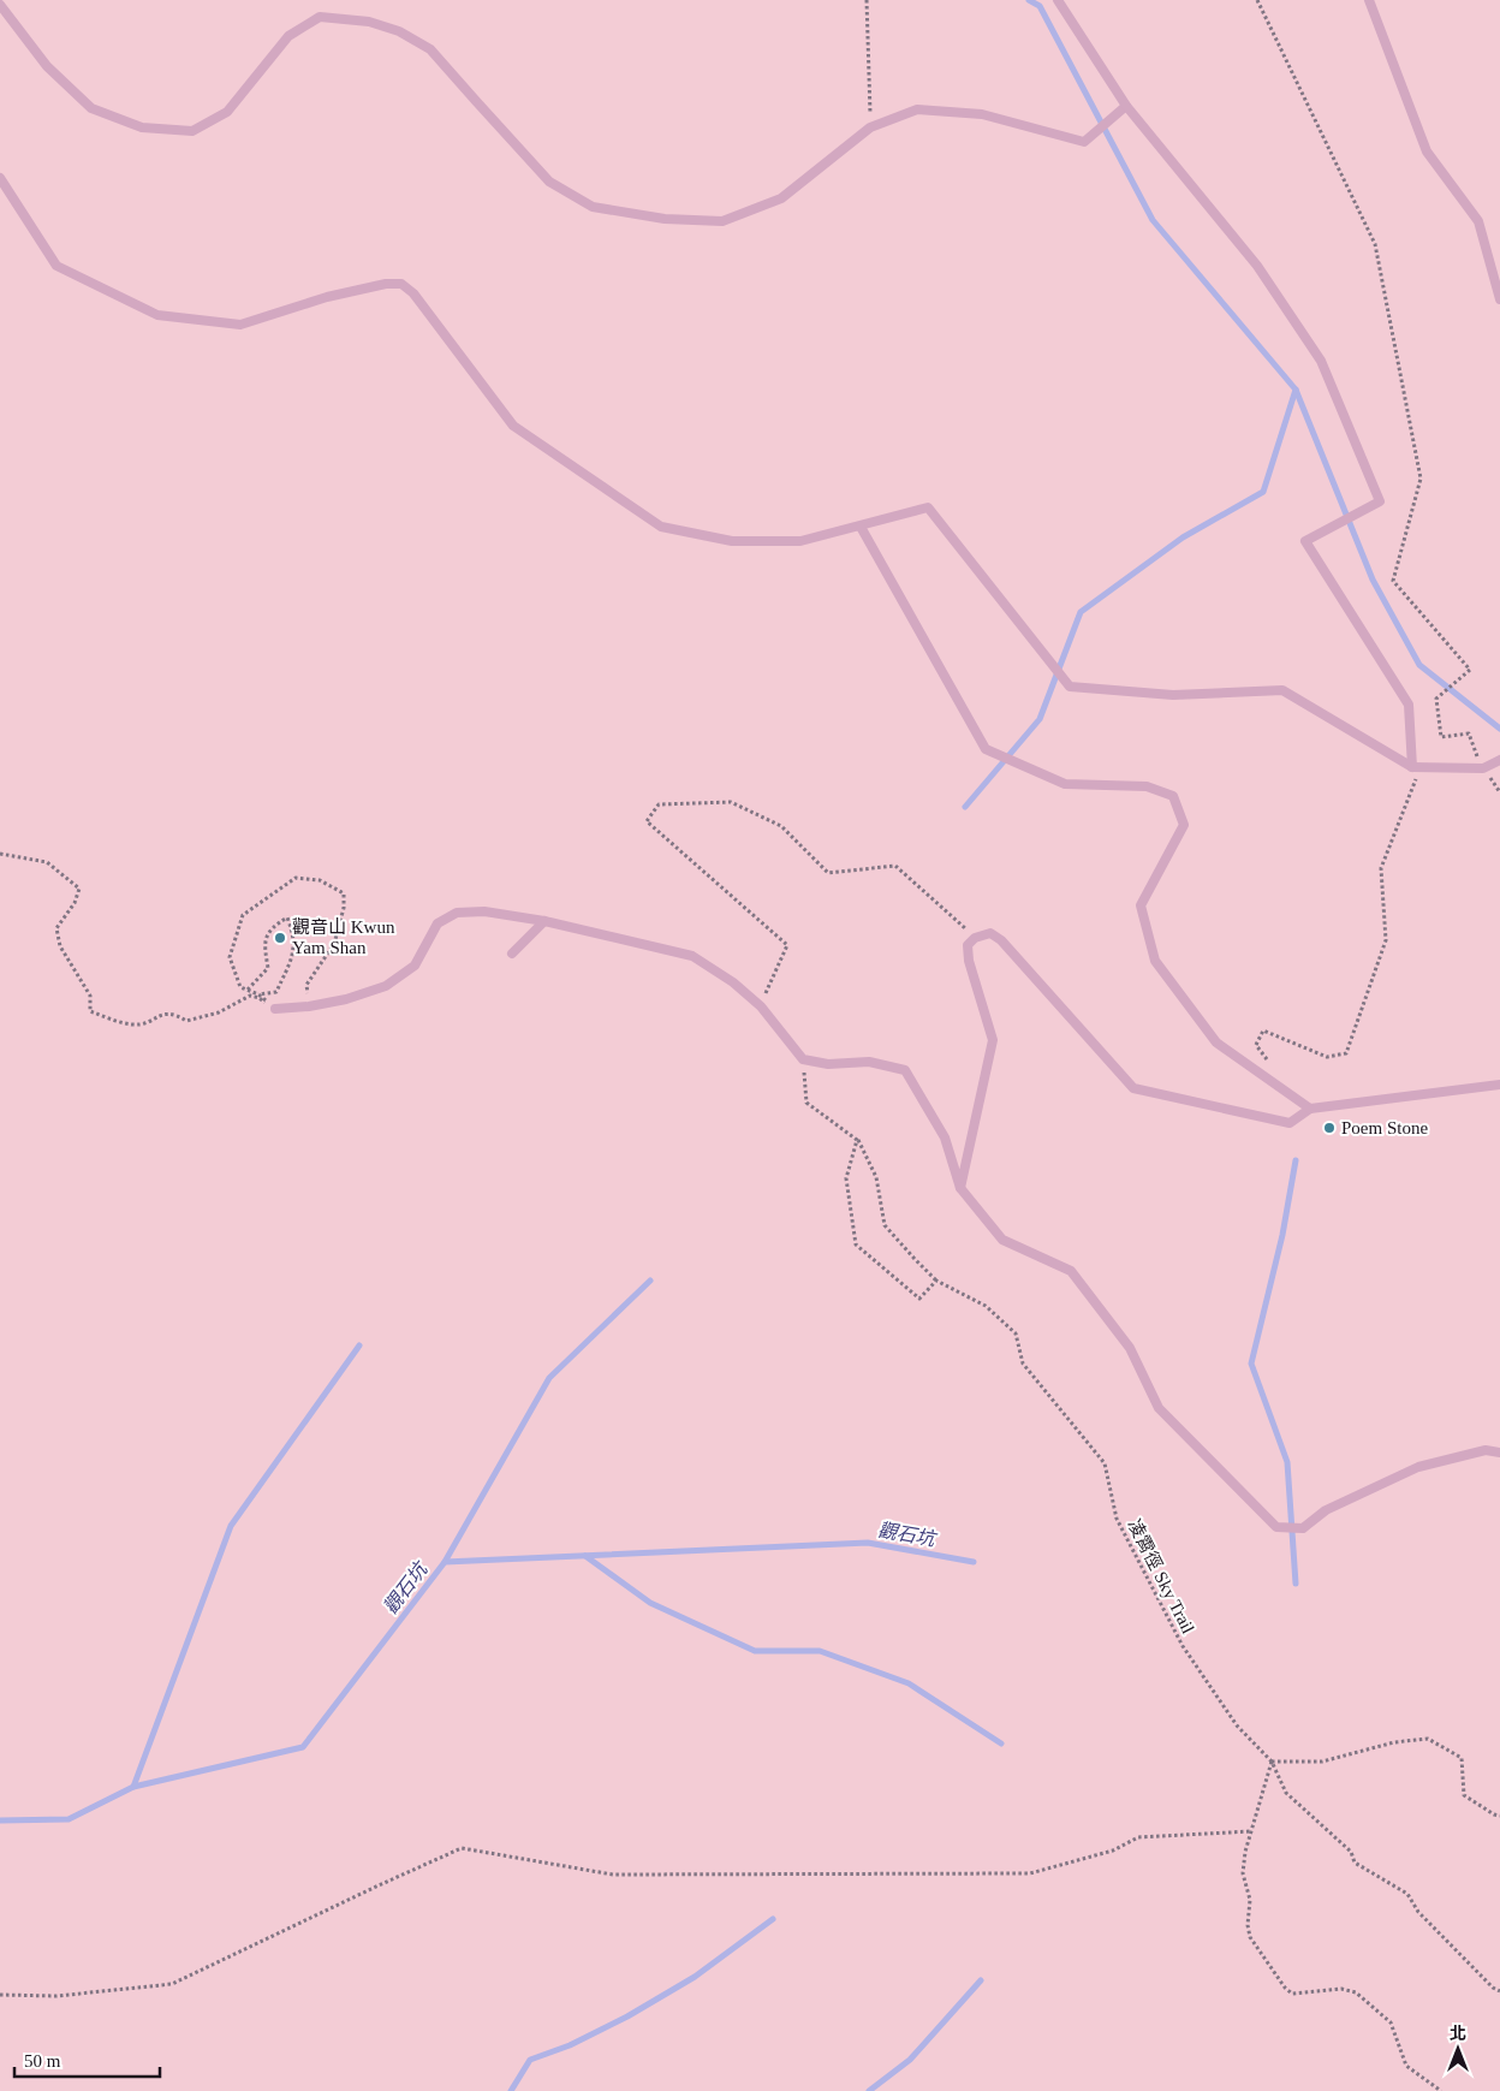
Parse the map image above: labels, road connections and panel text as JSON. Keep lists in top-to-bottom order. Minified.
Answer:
{"streets":{"path":["凌霄徑 Sky Trail"]},"water":["觀石坑"],"places":["觀音山 Kwun Yam Shan","Poem Stone"],"scale_bar":"50 m","north":"top"}
